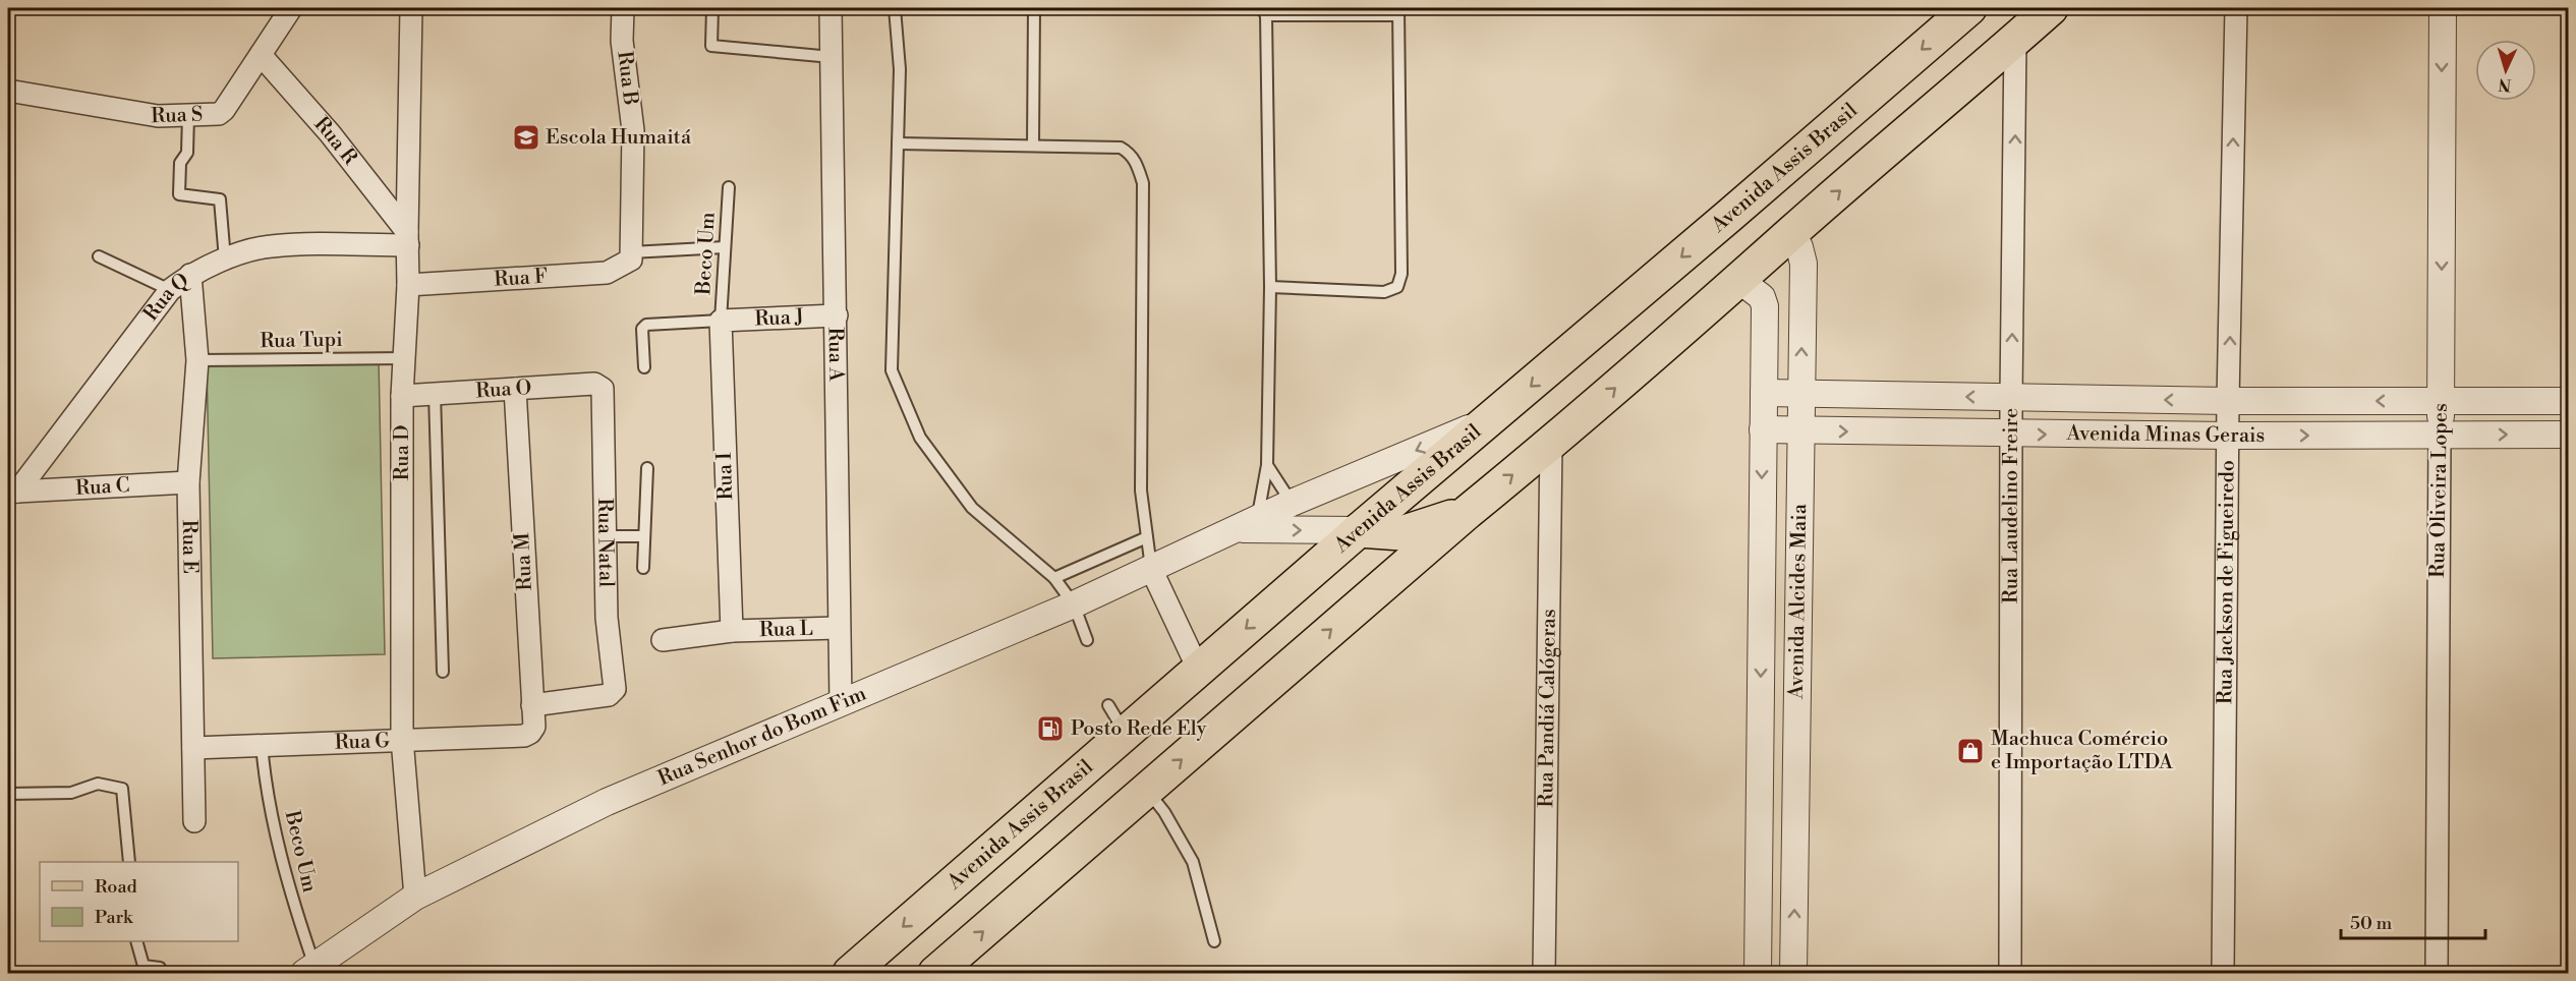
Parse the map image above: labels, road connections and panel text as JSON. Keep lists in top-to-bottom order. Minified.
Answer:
{"streets":{"main road":["Avenida Assis Brasil"],"street":["Rua B","Rua S","Rua R","Rua F","Rua Q","Rua J","Rua A","Rua O","Avenida Minas Gerais","Rua D","Rua I","Rua C","Rua Oliveira Lopes","Rua Laudelino Freire","Rua Natal","Rua E","Rua M","Rua Jackson de Figueiredo","Avenida Alcides Maia","Rua L","Rua Pandiá Calógeras","Rua Senhor do Bom Fim","Rua G"],"lane":["Beco Um","Rua Tupi"]},"crossings":[["Rua B","Rua F"],["Rua S","Rua R"],["Rua R","Rua Q"],["Rua R","Rua D"],["Avenida Assis Brasil","Rua Senhor do Bom Fim"],["Beco Um","Rua J"],["Beco Um","Rua I"],["Beco Um","Rua Senhor do Bom Fim"],["Beco Um","Rua G"],["Rua F","Rua D"],["Rua Q","Rua D"],["Rua Q","Rua C"],["Rua Q","Rua E"],["Rua J","Rua A"],["Rua J","Rua I"],["Rua Tupi","Rua D"],["Rua Tupi","Rua E"],["Rua A","Rua L"],["Rua A","Rua Senhor do Bom Fim"],["Rua O","Rua D"],["Rua O","Rua Natal"],["Rua O","Rua M"],["Avenida Minas Gerais","Rua Oliveira Lopes"],["Avenida Minas Gerais","Rua Laudelino Freire"],["Avenida Minas Gerais","Rua Jackson de Figueiredo"],["Avenida Minas Gerais","Avenida Alcides Maia"],["Rua D","Rua Senhor do Bom Fim"],["Rua D","Rua G"],["Rua I","Rua L"],["Rua C","Rua E"],["Rua Natal","Rua M"],["Rua E","Rua G"],["Rua M","Rua G"]],"one_way":["Rua Oliveira Lopes","Rua Laudelino Freire","Rua Jackson de Figueiredo"],"places":{"school or university":["Escola Humaitá"],"fuel station":["Posto Rede Ely"],"shop":["Machuca Comércio e Importação LTDA"]},"legend":["Road","Park"],"scale_bar":"50 m","north":"bottom"}
